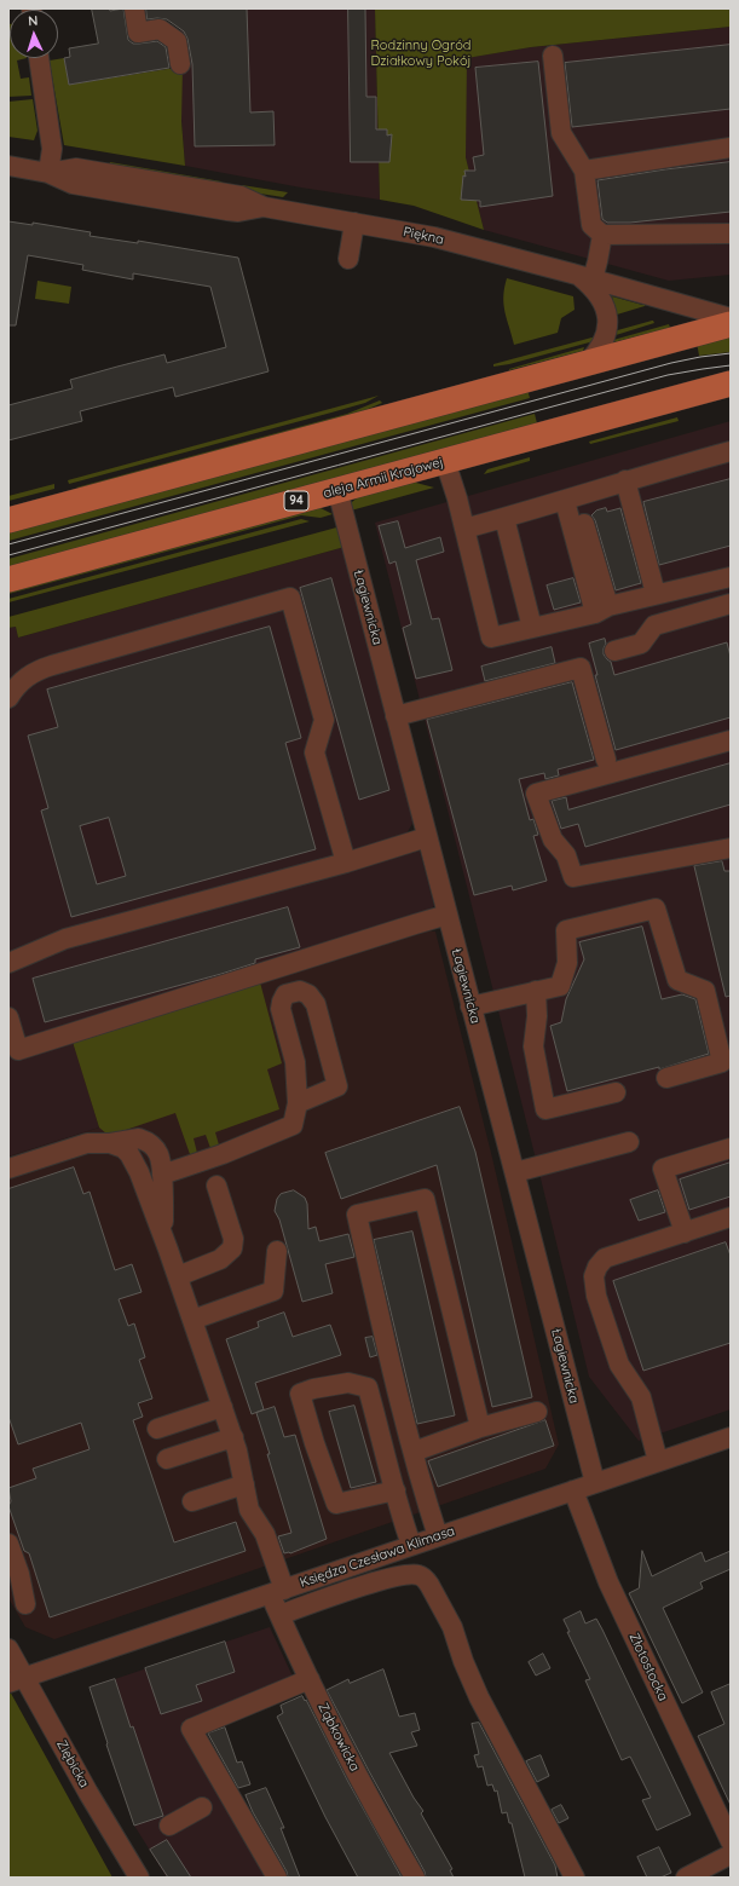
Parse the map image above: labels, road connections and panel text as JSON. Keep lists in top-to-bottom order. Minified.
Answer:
{"streets":{"main road":["aleja Armii Krajowej","94"],"street":["Piękna","Łagiewnicka","Księdza Czesława Klimasa","Złotostocka","Ząbkowicka","Ziębicka"]},"crossings":[["aleja Armii Krajowej","Łagiewnicka"],["Łagiewnicka","Księdza Czesława Klimasa"],["Księdza Czesława Klimasa","Złotostocka"],["Księdza Czesława Klimasa","Ząbkowicka"],["Księdza Czesława Klimasa","Ziębicka"]],"parks":["Rodzinny Ogród Działkowy Pokój"],"north":"top"}
